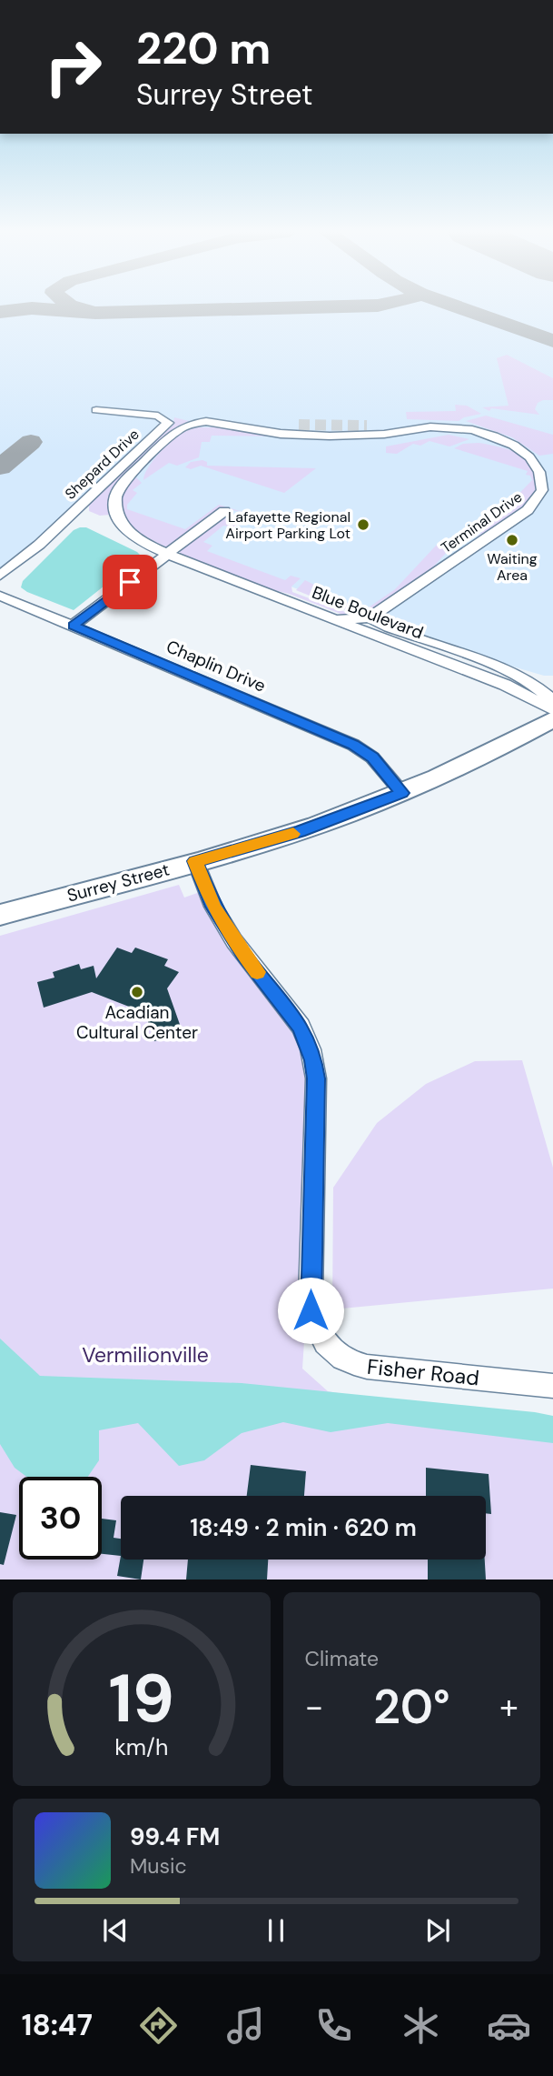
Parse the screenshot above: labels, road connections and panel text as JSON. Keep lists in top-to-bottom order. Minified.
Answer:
{"streets":{"street":["Shepard Drive","Terminal Drive","Blue Boulevard","Chaplin Drive","Surrey Street","Fisher Road"]},"crossings":[["Terminal Drive","Blue Boulevard"],["Chaplin Drive","Surrey Street"],["Surrey Street","Fisher Road"]],"parks":["Vermilionville"],"places":["Lafayette Regional Airport Parking Lot","Waiting Area","Acadian Cultural Center"],"page":{"turn":["220 m","Surrey Street"],"limit":"30","trip":"18:49 · 2 min · 620 m","tile":"Climate","heat":["−","20°","+"],"song":["99.4 FM","Music"],"tabs":"18:47","gauge":["19","km/h"]}}
